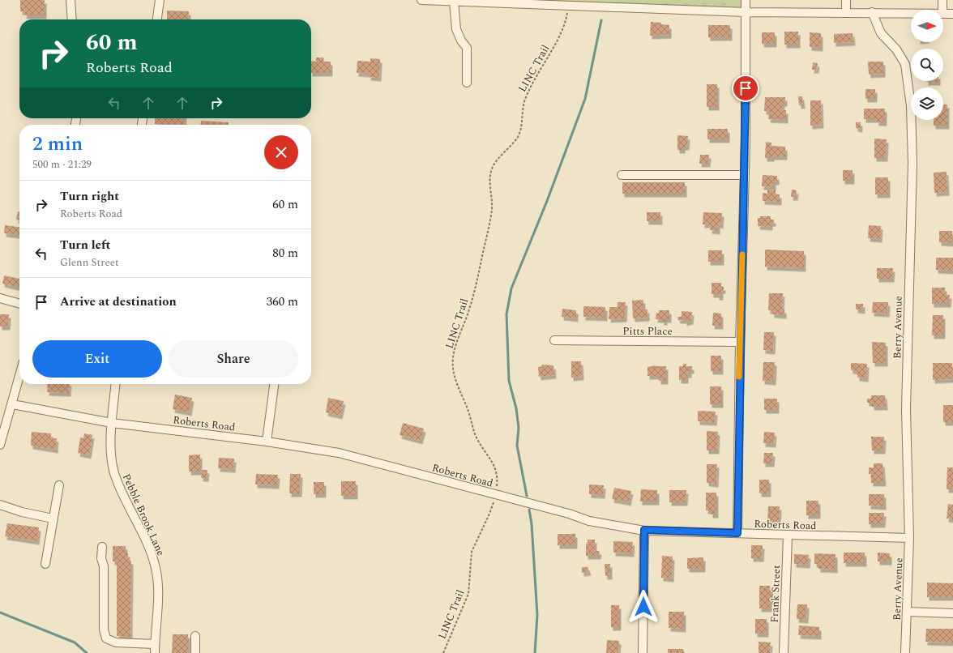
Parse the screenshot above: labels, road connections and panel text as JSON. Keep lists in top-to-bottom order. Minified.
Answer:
{"streets":{"street":["Berry Avenue","Pitts Place","Roberts Road","Pebble Brook Lane","Frank Street"],"path":["LINC Trail"]},"crossings":[["LINC Trail","Roberts Road"],["Berry Avenue","Roberts Road"],["Roberts Road","Pebble Brook Lane"],["Roberts Road","Frank Street"]],"north":"right","page":{"turn":["60 m","Roberts Road"],"heading":["2 min","500 m · 21:29"],"list":[{"name":"Turn right","note":"Roberts Road","value":"60 m"},{"name":"Turn left","note":"Glenn Street","value":"80 m"},{"name":"Arrive at destination","value":"360 m"}],"buttons":["Exit","Share"]}}
